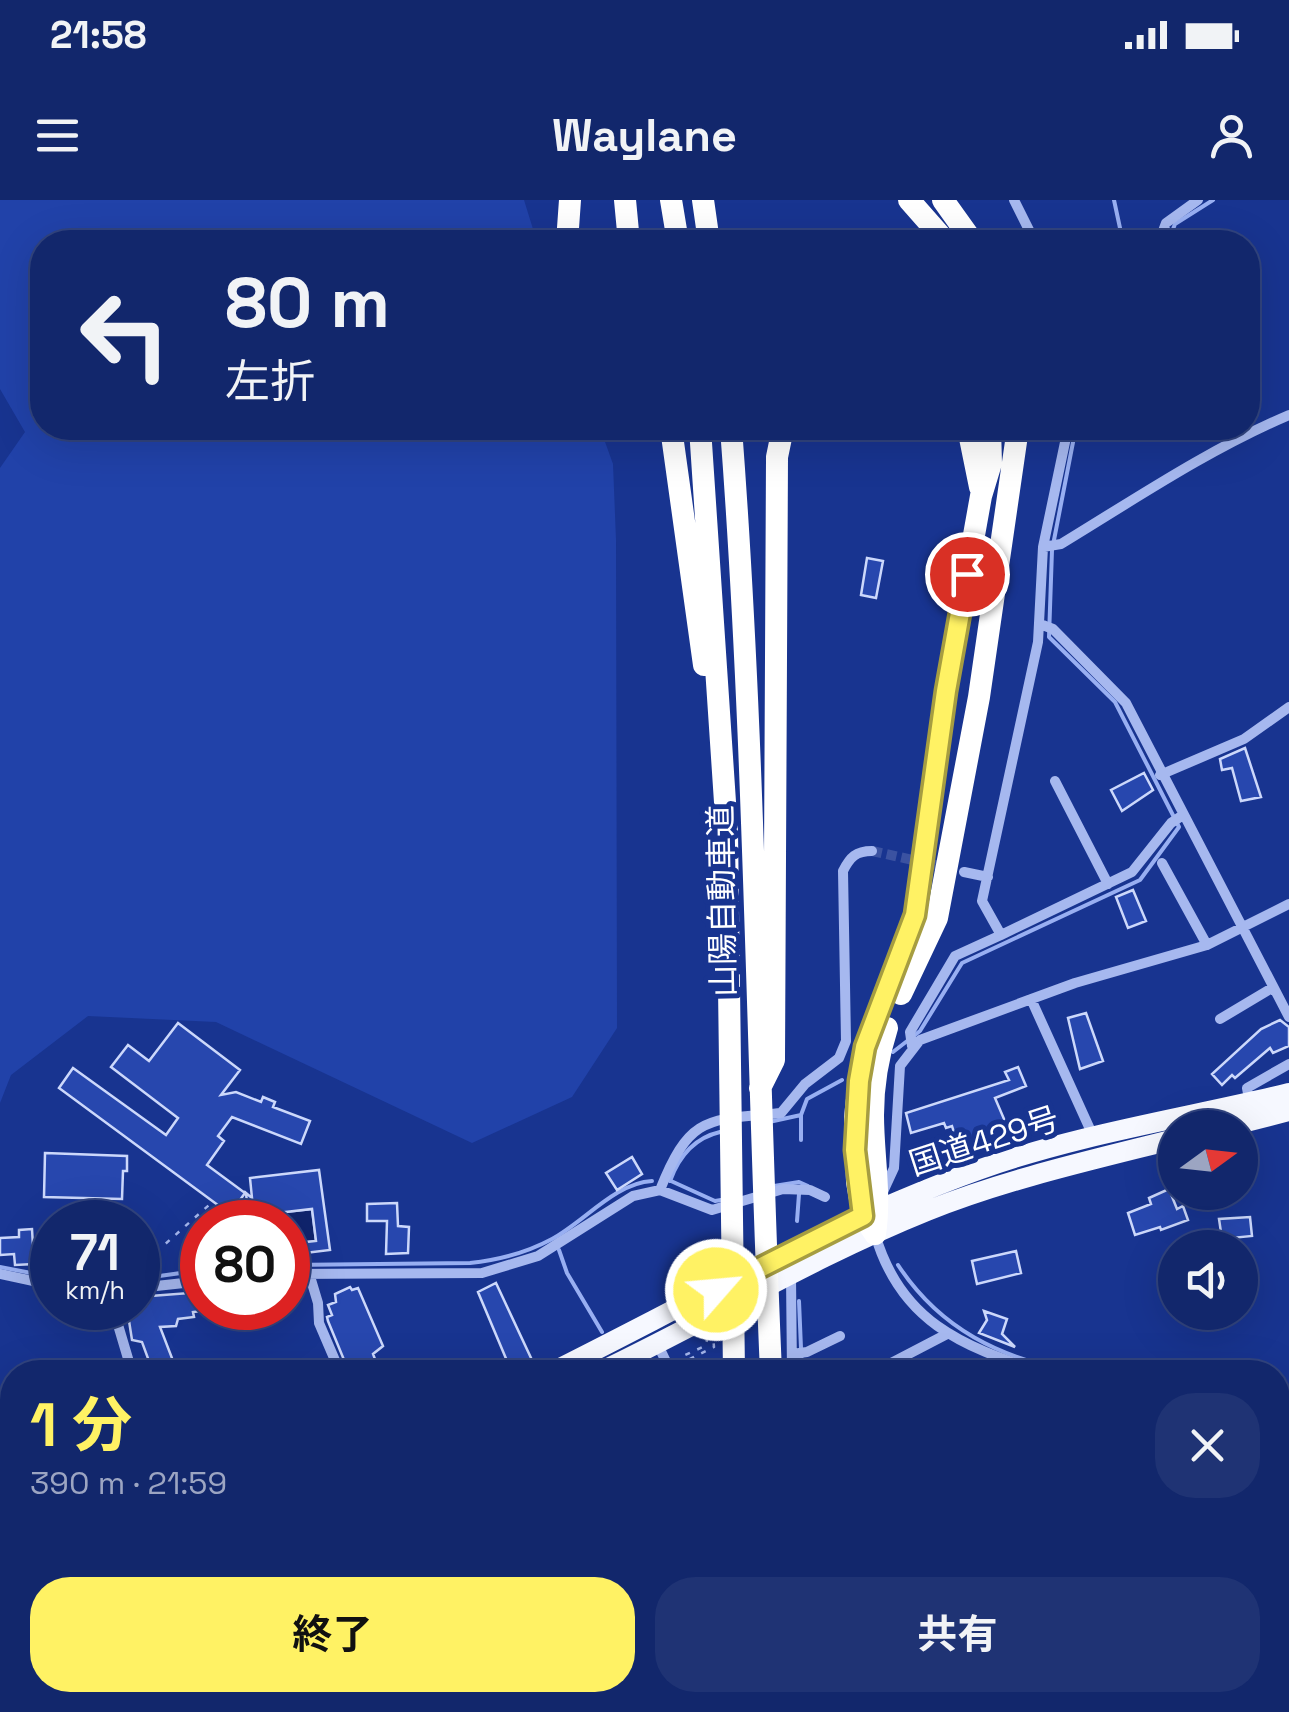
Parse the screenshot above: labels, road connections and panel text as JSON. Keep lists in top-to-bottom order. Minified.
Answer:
{"streets":{"highway":["山陽自動車道","国道429号"]},"north":"right","page":{"status":"21:58","header":"Waylane","turn":["80 m","左折"],"speed":"71 km/h","limit":"80","heading":["1 分","390 m · 21:59"],"buttons":["終了","共有"]}}
